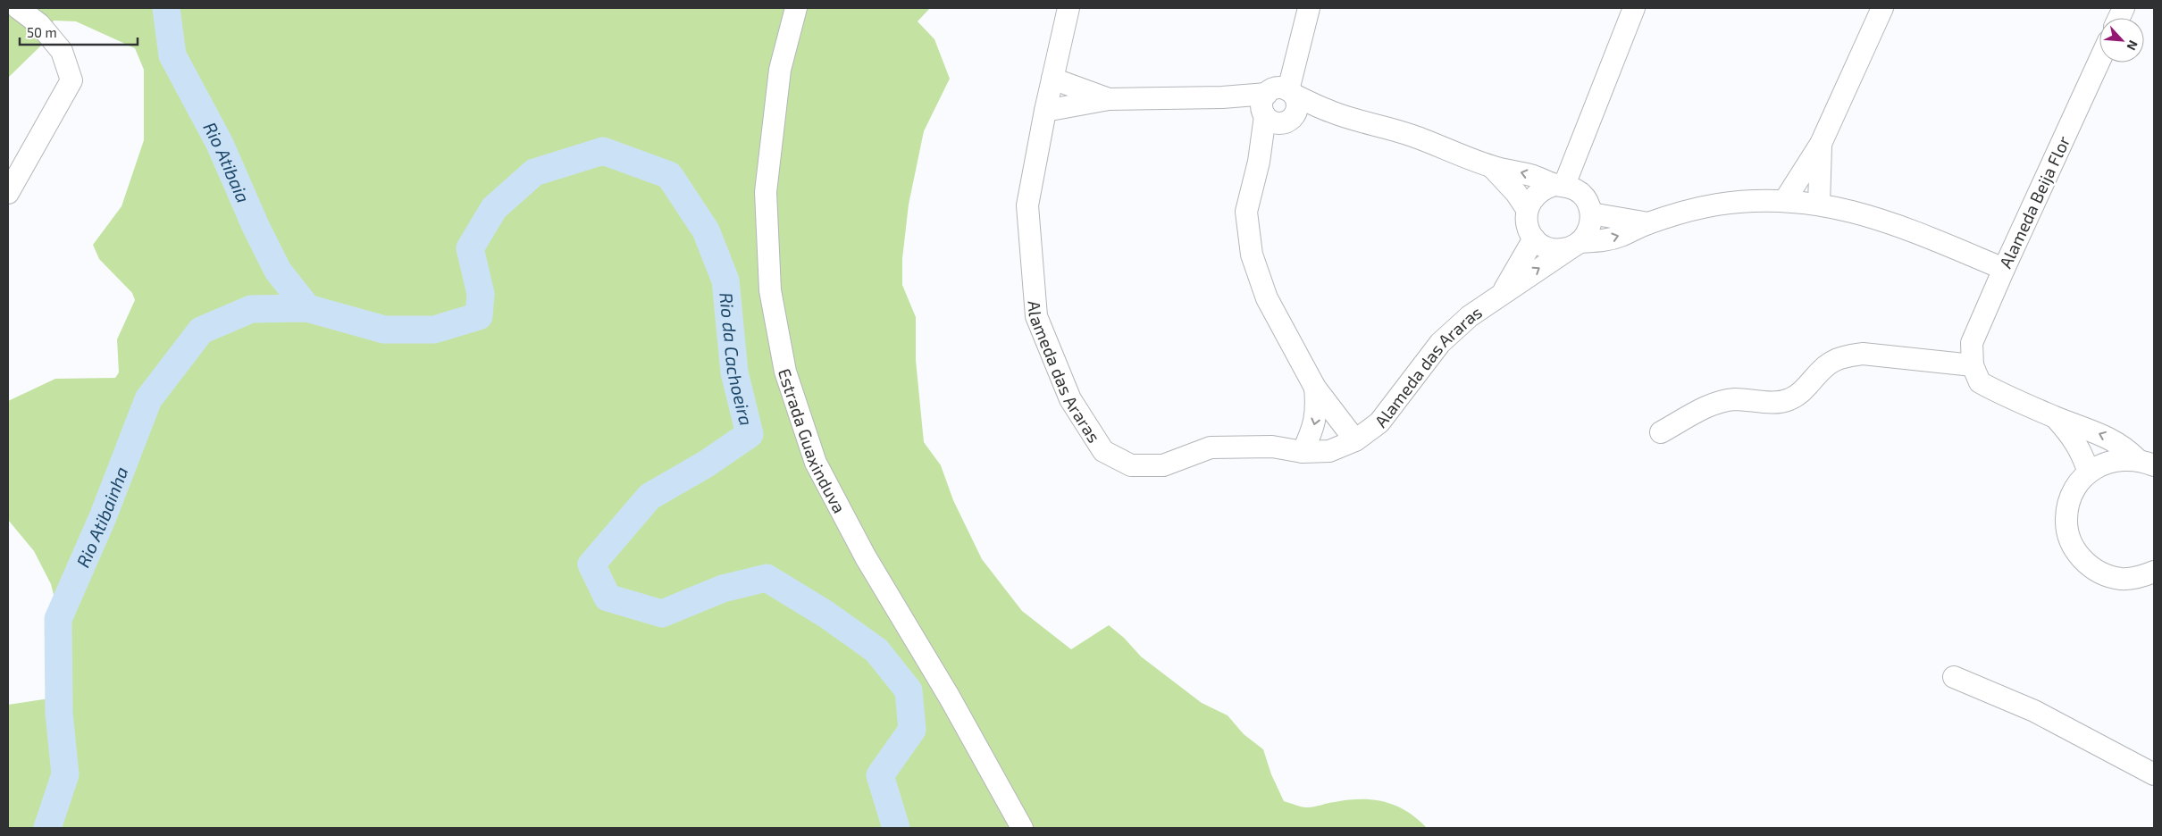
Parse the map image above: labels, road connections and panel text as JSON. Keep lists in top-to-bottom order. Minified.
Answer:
{"streets":{"street":["Alameda Beija Flor","Alameda das Araras","Estrada Guaxinduva"]},"water":["Rio Atibaia","Rio da Cachoeira","Rio Atibainha"],"scale_bar":"50 m","north":"bottom right"}
